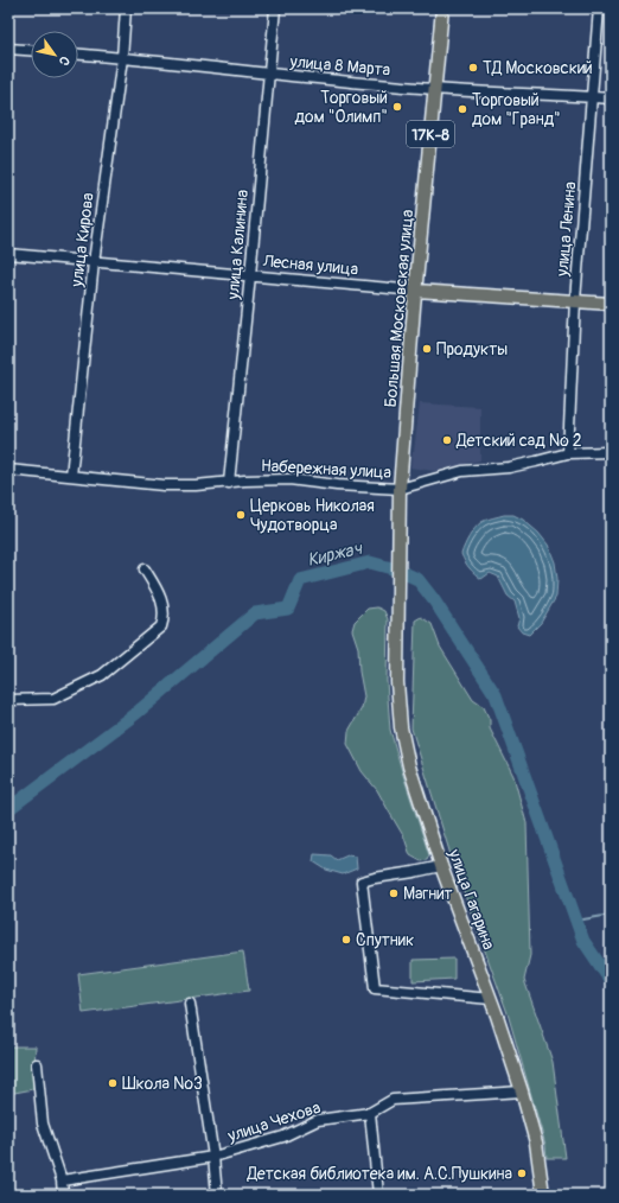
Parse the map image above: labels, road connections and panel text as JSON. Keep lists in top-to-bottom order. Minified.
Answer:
{"streets":{"main road":["17К-8","Лесная улица","Большая Московская улица","улица Гагарина"],"street":["улица 8 Марта","улица Ленина","улица Кирова","улица Калинина","Набережная улица","улица Чехова"]},"crossings":[["улица 8 Марта","улица Ленина"],["улица 8 Марта","улица Кирова"],["улица 8 Марта","улица Калинина"],["улица 8 Марта","Большая Московская улица"],["улица Ленина","Лесная улица"],["улица Ленина","Набережная улица"],["улица Кирова","Лесная улица"],["улица Кирова","Набережная улица"],["улица Калинина","Лесная улица"],["улица Калинина","Набережная улица"],["Лесная улица","Большая Московская улица"],["Большая Московская улица","Набережная улица"],["Большая Московская улица","улица Гагарина"],["улица Гагарина","улица Чехова"]],"water":["Киржач"],"places":["ТД Московский","Торговый дом \"Олимп\"","Торговый дом \"Гранд\"","Продукты","Детский сад № 2","Церковь Николая Чудотворца","Магнит","Спутник","Школа №3","Детская библиотека им. А.С.Пушкина"],"north":"bottom right"}
